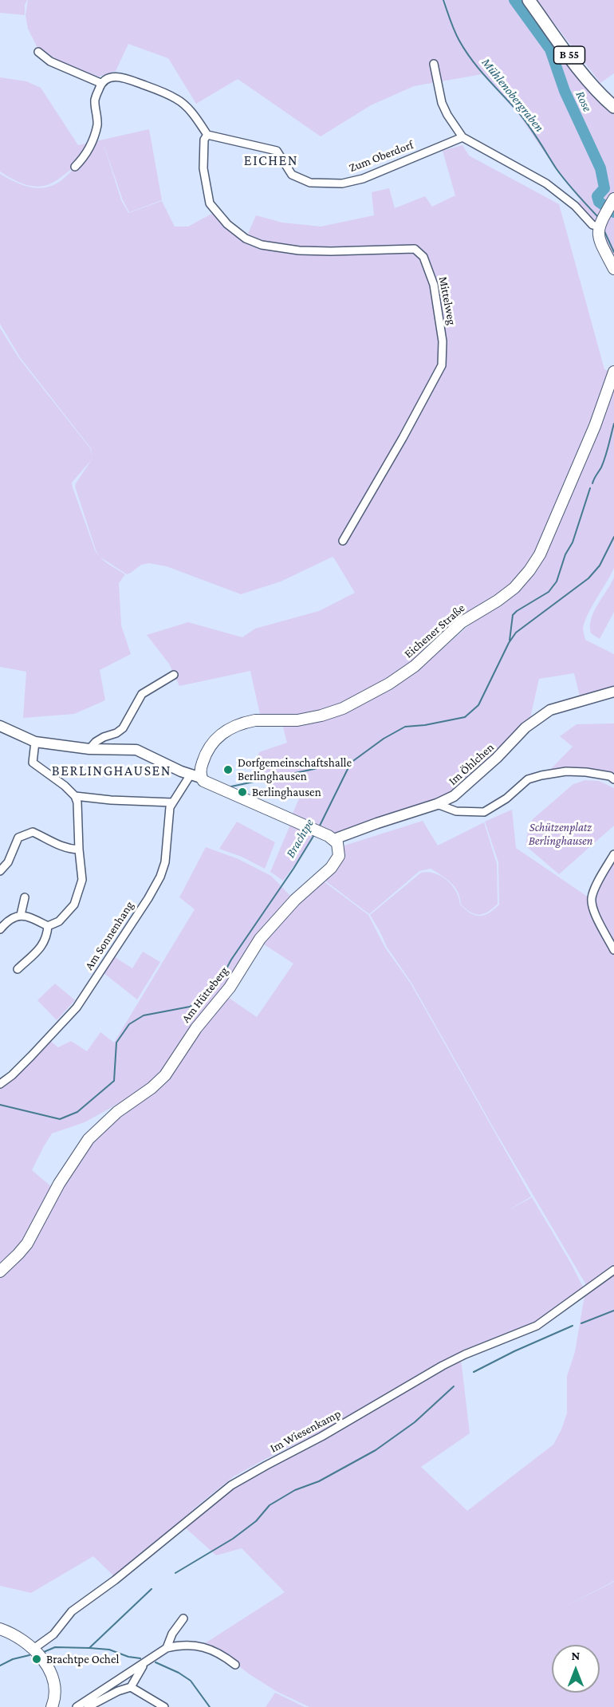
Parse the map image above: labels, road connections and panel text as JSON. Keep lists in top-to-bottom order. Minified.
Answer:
{"streets":{"main road":["B 55","Eichener Straße","Am Hütteberg"],"street":["Zum Oberdorf","Mittelweg","Im Öhlchen","Am Sonnenhang","Im Wiesenkamp"]},"crossings":[["Zum Oberdorf","Mittelweg"],["Eichener Straße","Am Sonnenhang"],["Im Öhlchen","Am Hütteberg"]],"districts":["EICHEN","BERLINGHAUSEN"],"water":["Mühlenobergraben","Rose","Brachtpe"],"parks":["Schützenplatz Berlinghausen"],"places":["Dorfgemeinschaftshalle Berlinghausen","Berlinghausen","Brachtpe Ochel"],"north":"top"}
